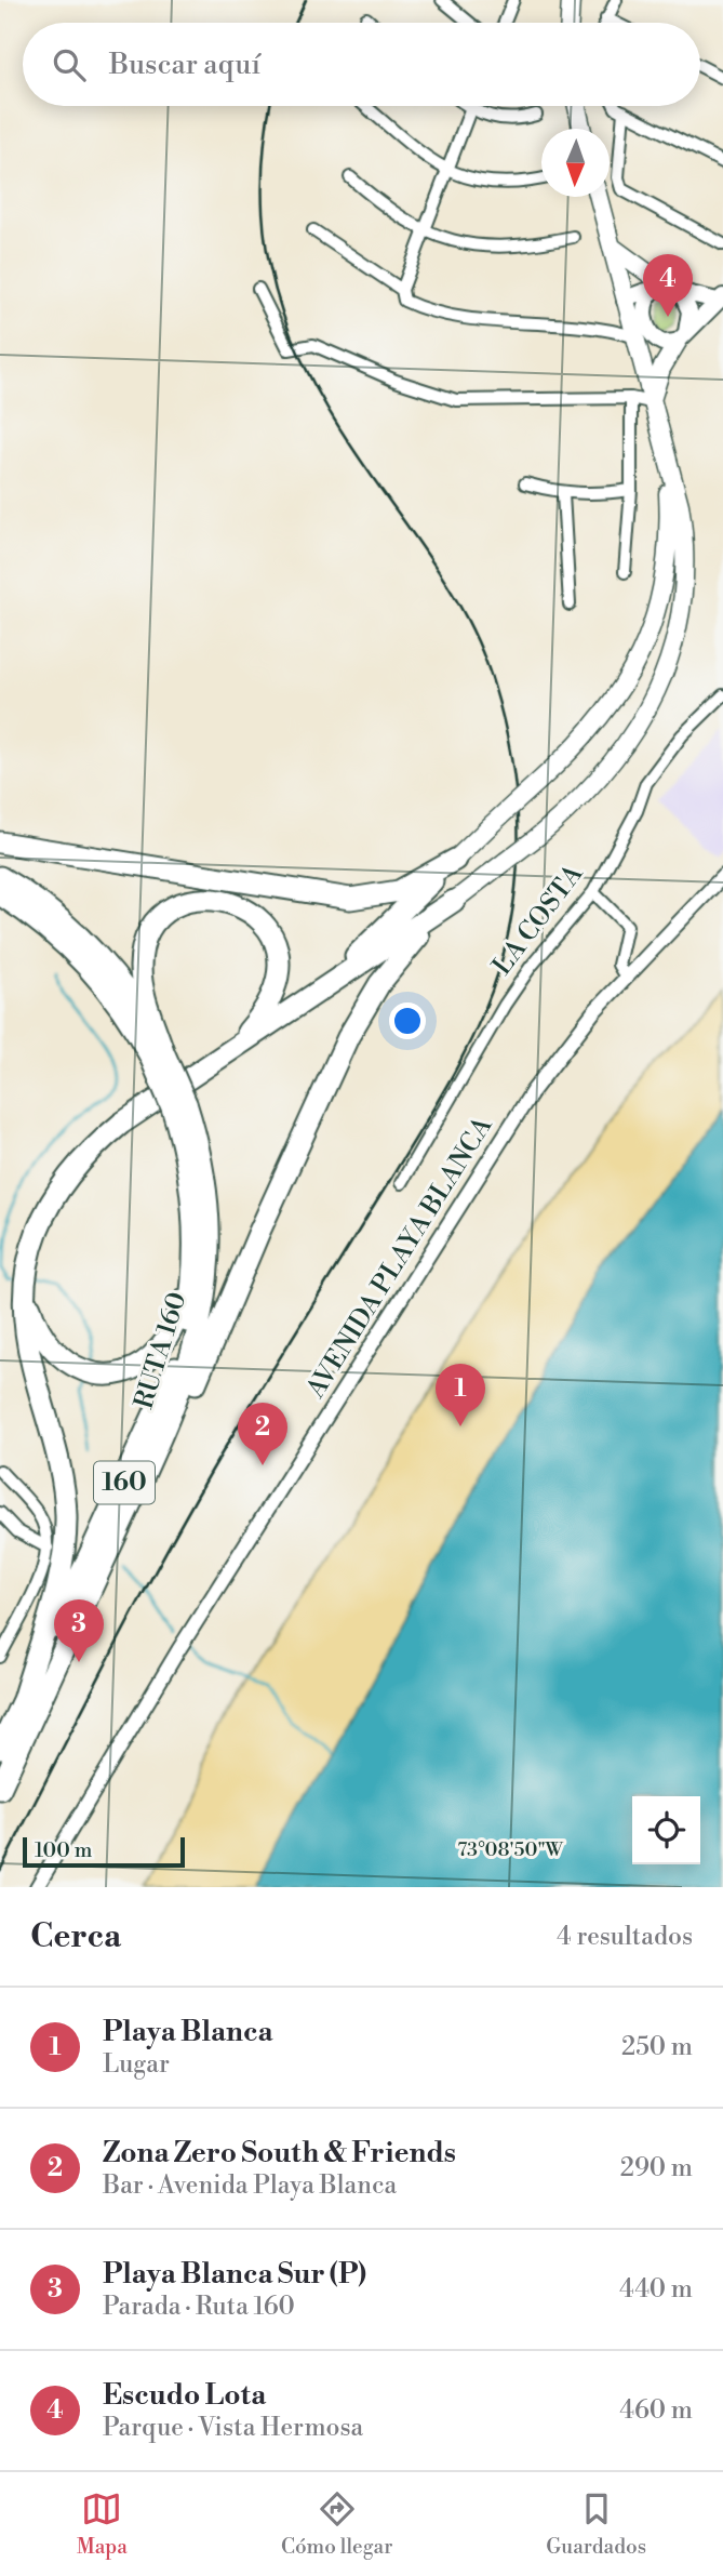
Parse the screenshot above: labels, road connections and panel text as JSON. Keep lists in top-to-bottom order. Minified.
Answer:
{"streets":{"highway":["RUTA 160","160"],"street":["LA COSTA","AVENIDA PLAYA BLANCA"]},"scale_bar":"100 m","north":"bottom","page":{"search":"Buscar aquí","pins":["4","1","2","3"],"scale":"100 m","heading":["Cerca","4 resultados"],"list":[{"mark":"1","name":"Playa Blanca","note":"Lugar","value":"250 m"},{"mark":"2","name":"Zona Zero South & Friends","note":"Bar · Avenida Playa Blanca","value":"290 m"},{"mark":"3","name":"Playa Blanca Sur (P)","note":"Parada · Ruta 160","value":"440 m"},{"mark":"4","name":"Escudo Lota","note":"Parque · Vista Hermosa","value":"460 m"}],"nav":["Mapa","Cómo llegar","Guardados"]},"coordinates":["73°08'50\"W"]}
